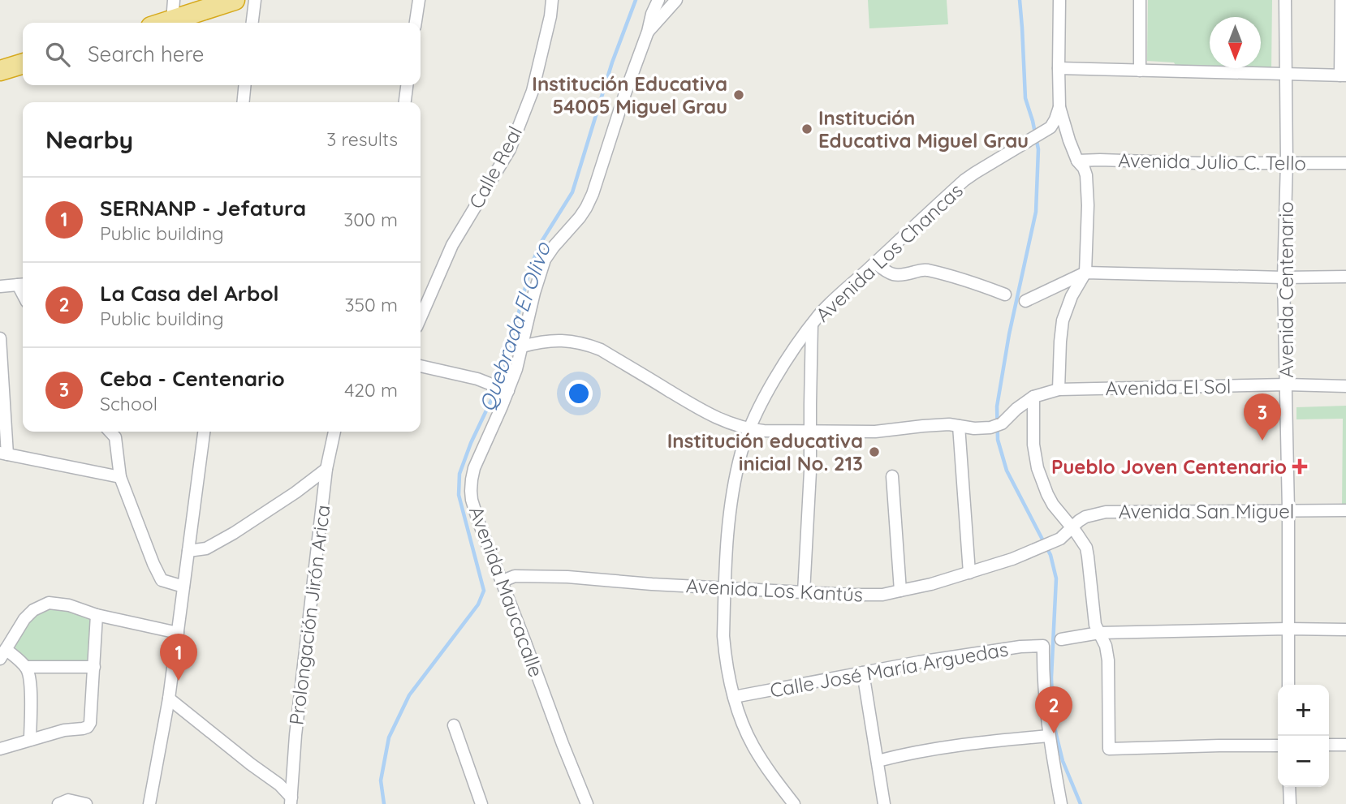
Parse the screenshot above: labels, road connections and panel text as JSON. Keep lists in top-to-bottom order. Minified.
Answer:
{"streets":{"street":["Avenida Julio C. Tello","Calle Real","Avenida Los Chancas","Avenida Centenario","Avenida El Sol","Avenida San Miguel","Avenida Los Kantús","Avenida Maucacalle","Prolongación Jirón Arica","Calle José María Arguedas"]},"crossings":[["Avenida Julio C. Tello","Avenida Centenario"],["Avenida Los Chancas","Avenida Los Kantús"],["Avenida Los Chancas","Calle José María Arguedas"],["Avenida Centenario","Avenida El Sol"],["Avenida Centenario","Avenida San Miguel"],["Avenida San Miguel","Avenida Los Kantús"],["Avenida Los Kantús","Avenida Maucacalle"]],"water":["Quebrada El Olivo"],"places":{"other":["Institución Educativa 54005 Miguel Grau","Institución Educativa Miguel Grau","Institución educativa inicial No. 213"],"health":["Pueblo Joven Centenario"]},"north":"bottom","page":{"search":"Search here","heading":["Nearby","3 results"],"list":[{"mark":"1","name":"SERNANP - Jefatura","note":"Public building","value":"300 m"},{"mark":"2","name":"La Casa del Arbol","note":"Public building","value":"350 m"},{"mark":"3","name":"Ceba - Centenario","note":"School","value":"420 m"}],"pins":["3","1","2"],"map_buttons":["+","−"]}}
